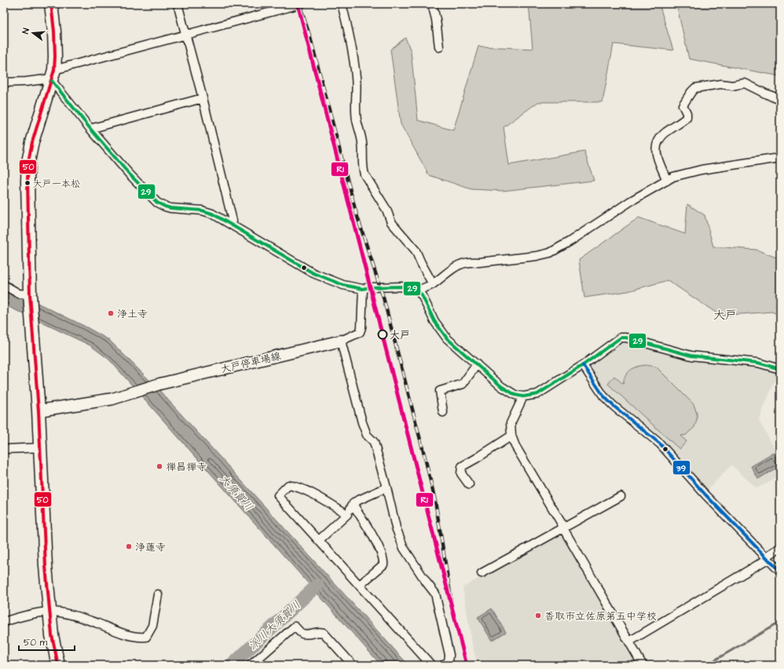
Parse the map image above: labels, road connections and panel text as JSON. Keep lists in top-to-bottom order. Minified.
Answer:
{"streets":{"main road":["大戸停車場線"]},"districts":["大戸"],"water":["大須賀川","派川大須賀川"],"places":["大戸一本松","浄土寺","大戸","禅昌禅寺","浄蓮寺","香取市立佐原第五中学校"],"lines":["transit line R1","transit line 50","transit line 29","transit line 39"],"scale_bar":"50 m","north":"left"}
